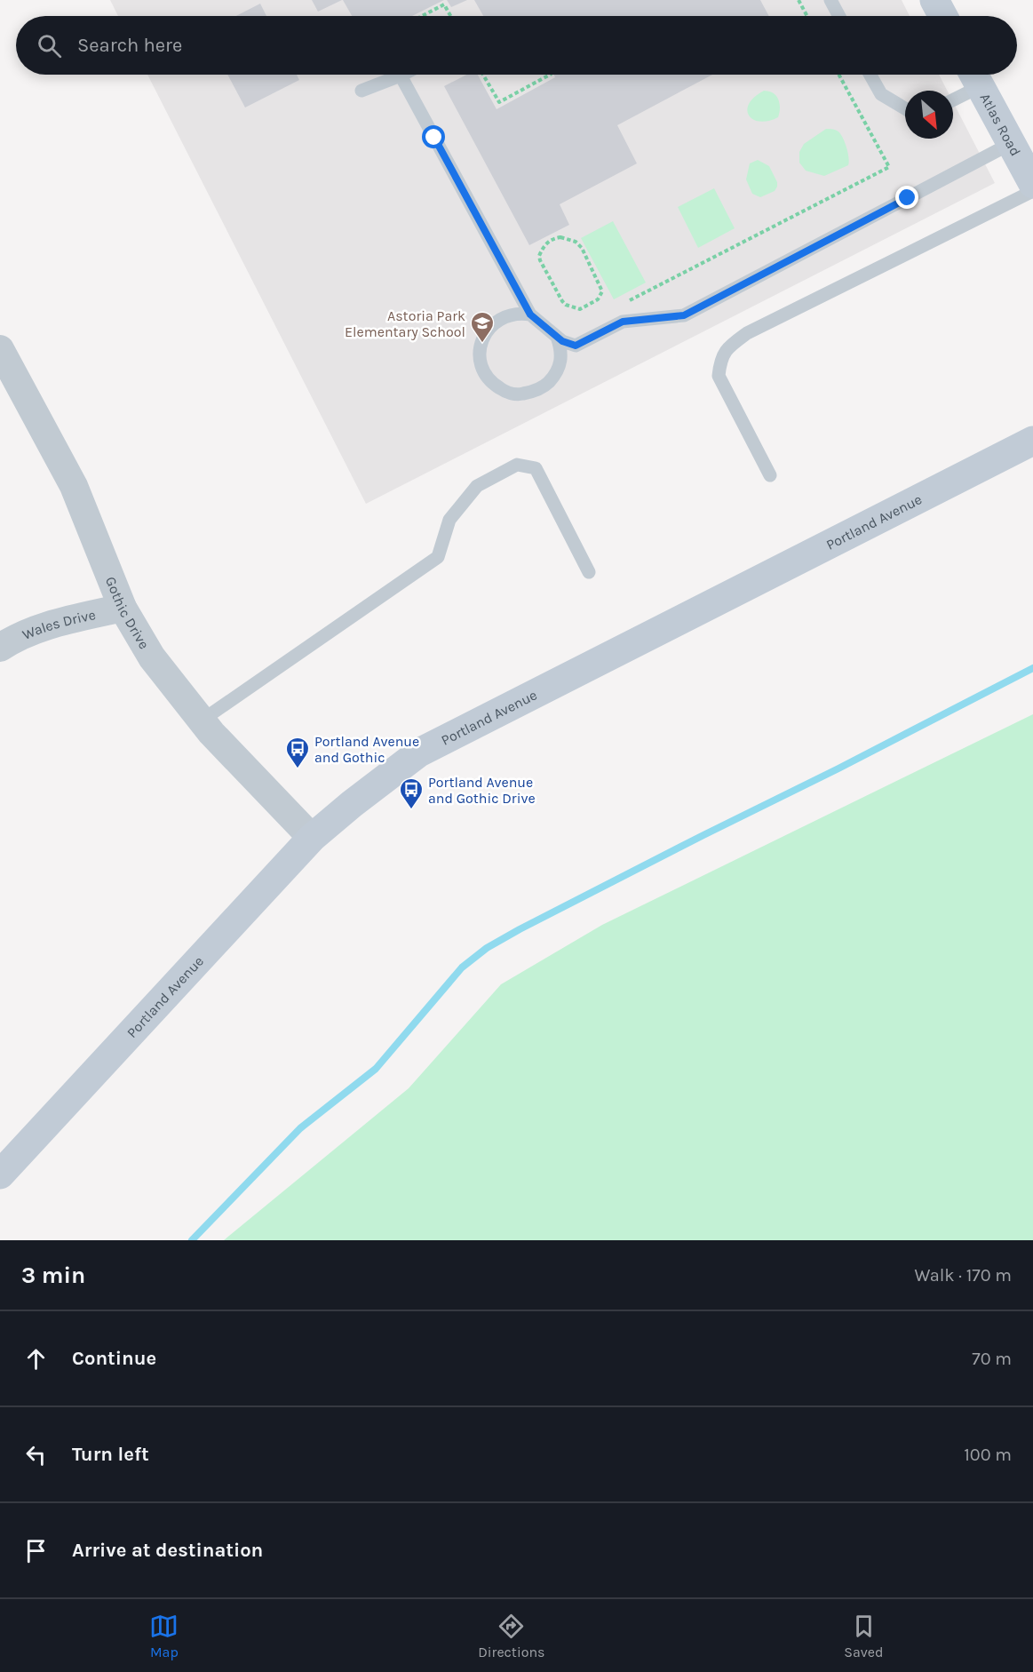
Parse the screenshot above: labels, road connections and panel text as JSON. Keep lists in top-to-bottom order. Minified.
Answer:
{"streets":{"street":["Atlas Road","Portland Avenue","Gothic Drive","Wales Drive"]},"crossings":[["Portland Avenue","Gothic Drive"],["Gothic Drive","Wales Drive"]],"places":{"school or university":["Astoria Park Elementary School"],"bus stop":["Portland Avenue and Gothic","Portland Avenue and Gothic Drive"]},"north":"bottom right","page":{"search":"Search here","heading":["3 min","Walk · 170 m"],"list":[["Continue","70 m"],["Turn left","100 m"],"Arrive at destination"],"nav":["Map","Directions","Saved"]}}
